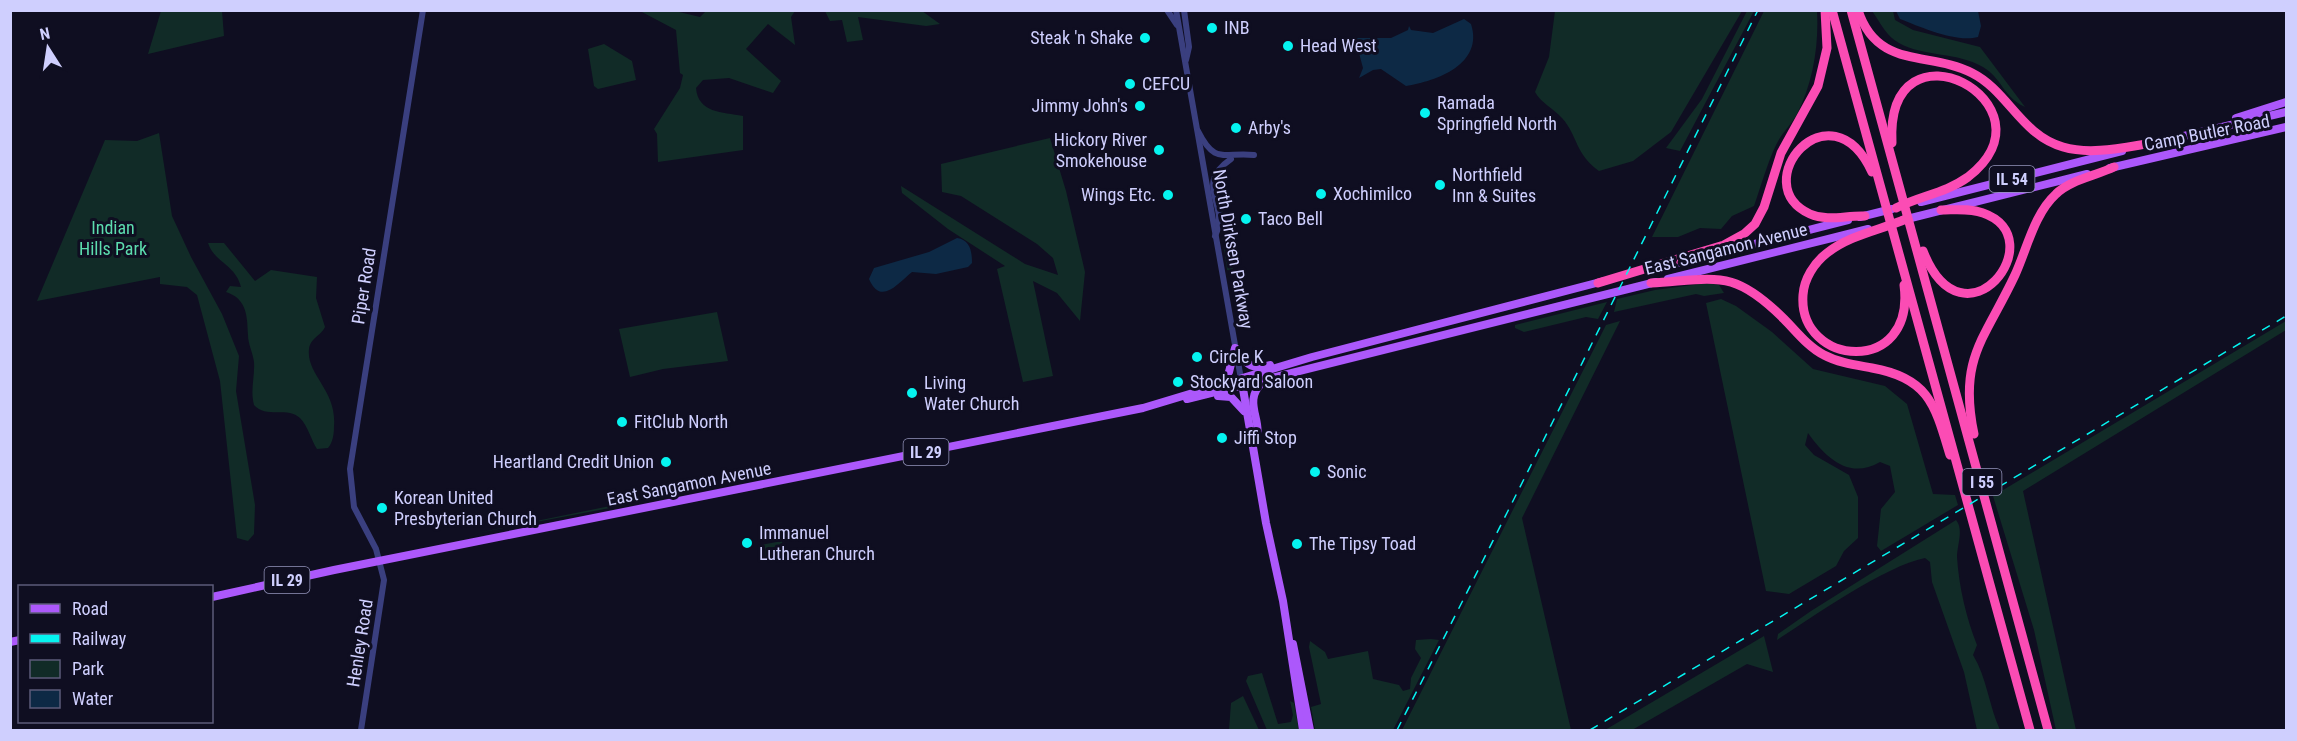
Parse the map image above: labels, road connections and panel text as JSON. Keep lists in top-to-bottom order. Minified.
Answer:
{"streets":{"highway":["I 55"],"main road":["Camp Butler Road","IL 54","North Dirksen Parkway","East Sangamon Avenue","IL 29"],"street":["Piper Road","Henley Road"]},"crossings":[["Camp Butler Road","East Sangamon Avenue"],["North Dirksen Parkway","East Sangamon Avenue"],["East Sangamon Avenue","Piper Road"],["East Sangamon Avenue","Henley Road"],["Piper Road","Henley Road"]],"parks":["Indian Hills Park"],"places":["INB","Steak 'n Shake","Head West","CEFCU","Jimmy John's","Ramada Springfield North","Arby's","Hickory River Smokehouse","Northfield Inn & Suites","Xochimilco","Wings Etc.","Taco Bell","Circle K","Stockyard Saloon","Living Water Church","FitClub North","Jiffi Stop","Heartland Credit Union","Sonic","Korean United Presbyterian Church","Immanuel Lutheran Church","The Tipsy Toad"],"legend":["Road","Railway","Park","Water"],"north":"top"}
